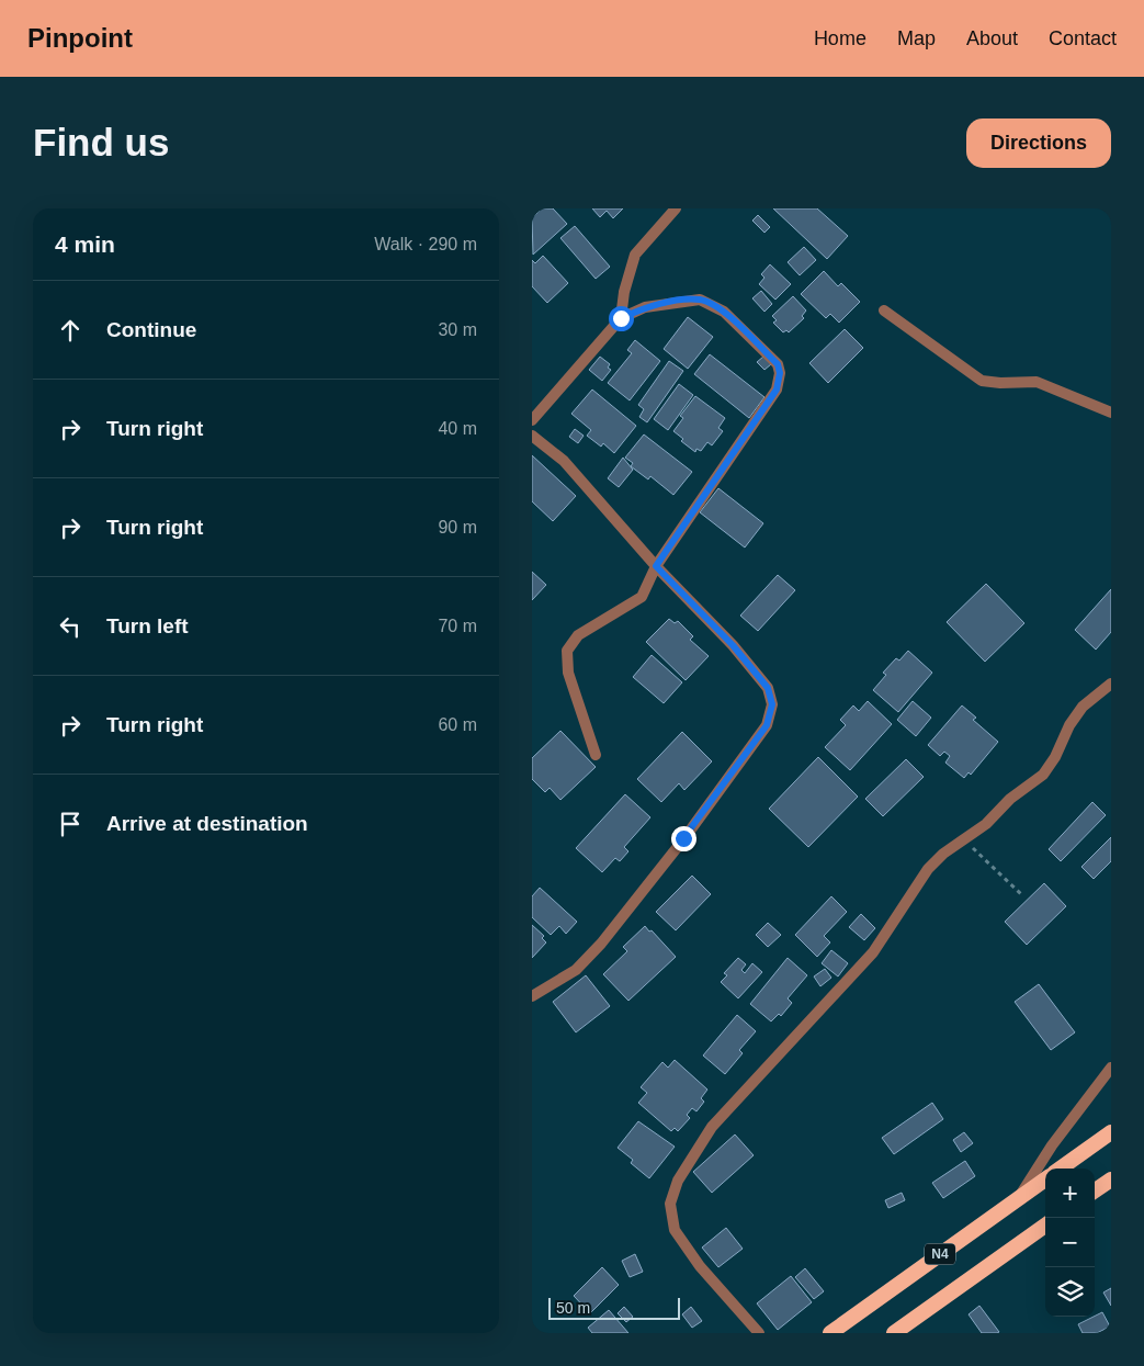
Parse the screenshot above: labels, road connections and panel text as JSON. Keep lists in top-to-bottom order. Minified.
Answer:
{"streets":{"highway":["N4"]},"scale_bar":"50 m","page":{"header":"Pinpoint","nav":["Home","Map","About","Contact"],"buttons":"Directions","title":"Find us","heading":["4 min","Walk · 290 m"],"list":[["Continue","30 m"],["Turn right","40 m"],["Turn right","90 m"],["Turn left","70 m"],["Turn right","60 m"],"Arrive at destination"],"map_buttons":["+","−"],"scale":"50 m"}}
